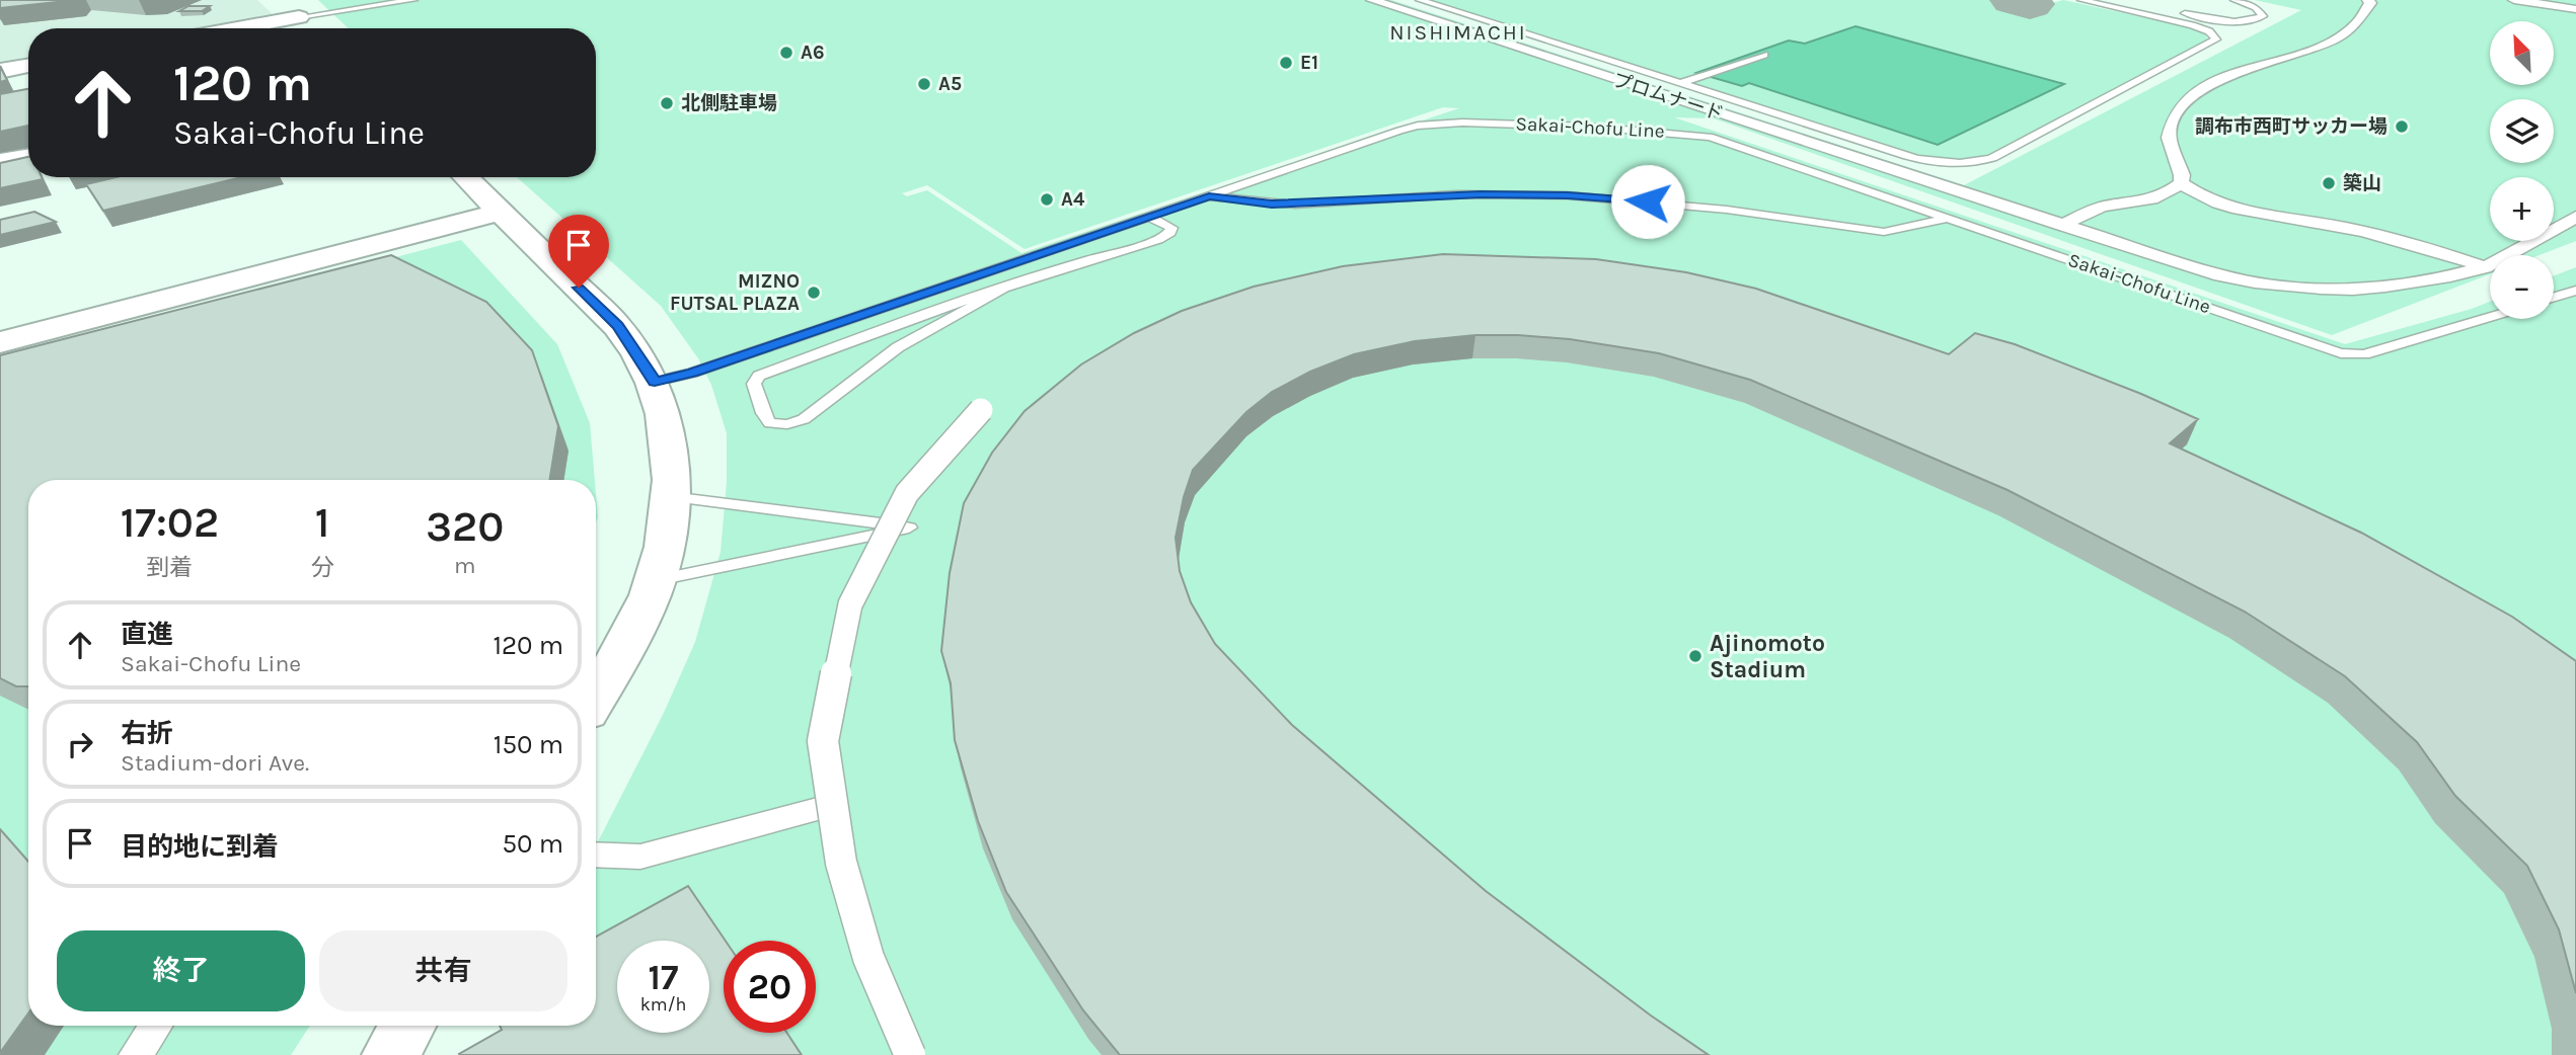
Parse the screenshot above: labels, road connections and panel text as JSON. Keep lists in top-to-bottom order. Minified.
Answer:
{"streets":{"street":["プロムナード"],"lane":["Sakai-Chofu Line"]},"districts":["NISHIMACHI"],"places":["A6","E1","A5","北側駐車場","調布市西町サッカー場","築山","A4","MIZNO FUTSAL PLAZA","Ajinomoto Stadium"],"north":"top left","page":{"map_buttons":["+","−"],"turn":["120 m","Sakai-Chofu Line"],"eta":["17:02","到着","1","分","320","m"],"list":[{"name":"直進","note":"Sakai-Chofu Line","value":"120 m"},{"name":"右折","note":"Stadium-dori Ave.","value":"150 m"},{"name":"目的地に到着","value":"50 m"}],"buttons":["終了","共有"],"speed":"17 km/h","limit":"20"}}
